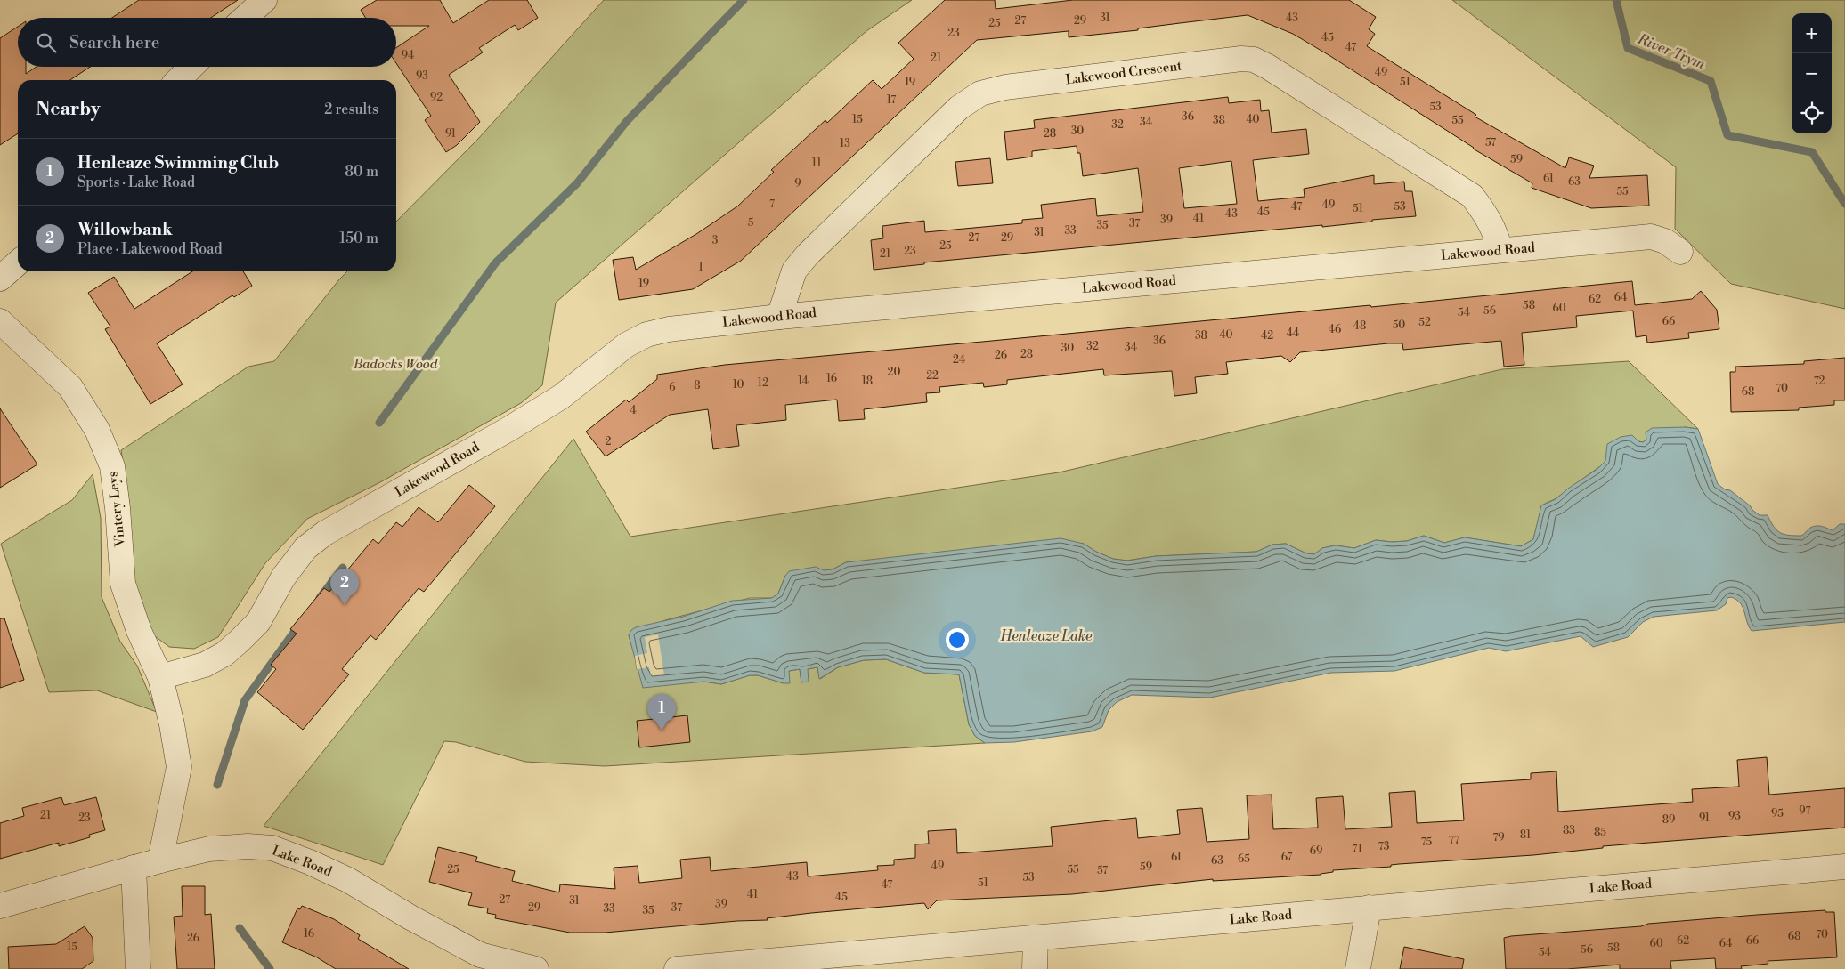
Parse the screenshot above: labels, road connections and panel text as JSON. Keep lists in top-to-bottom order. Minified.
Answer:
{"streets":{"street":["Lakewood Crescent","Lakewood Road","Vintery Leys","Lake Road"]},"crossings":[["Lakewood Crescent","Lakewood Road"],["Lakewood Road","Vintery Leys"]],"water":["River Trym","Henleaze Lake"],"parks":["Badocks Wood"],"house_numbers":["31","43","27","29","25","23","45","47","94","21","49","93","19","51","92","17","53","36","15","40","38","55","34","32","30","91","28","57","13","59","11","61","63","9","55","7","49","47","53","51","45","43","41","39","5","37","35","33","31","27","29","3","25","23","21","1","19","64","62","58","60","56","54","66","52","50","48","46","44","40","38","42","36","32","34","30","28","26","24","20","22","16","14","18","72","12","10","8","6","70","68","4","2","97","95","21","93","23","91","89","83","85","81","79","77","75","73","71","69","61","67","65","63","49","59","25","55","57","43","53","51","47","41","45","27","31","39","29","37","33","35","16","70","68","26","62","66","60","64","15","58","56","54"],"page":{"map_buttons":["+","−"],"search":"Search here","heading":["Nearby","2 results"],"list":[{"mark":"1","name":"Henleaze Swimming Club","note":"Sports · Lake Road","value":"80 m"},{"mark":"2","name":"Willowbank","note":"Place · Lakewood Road","value":"150 m"}],"pins":["2","1"]}}
